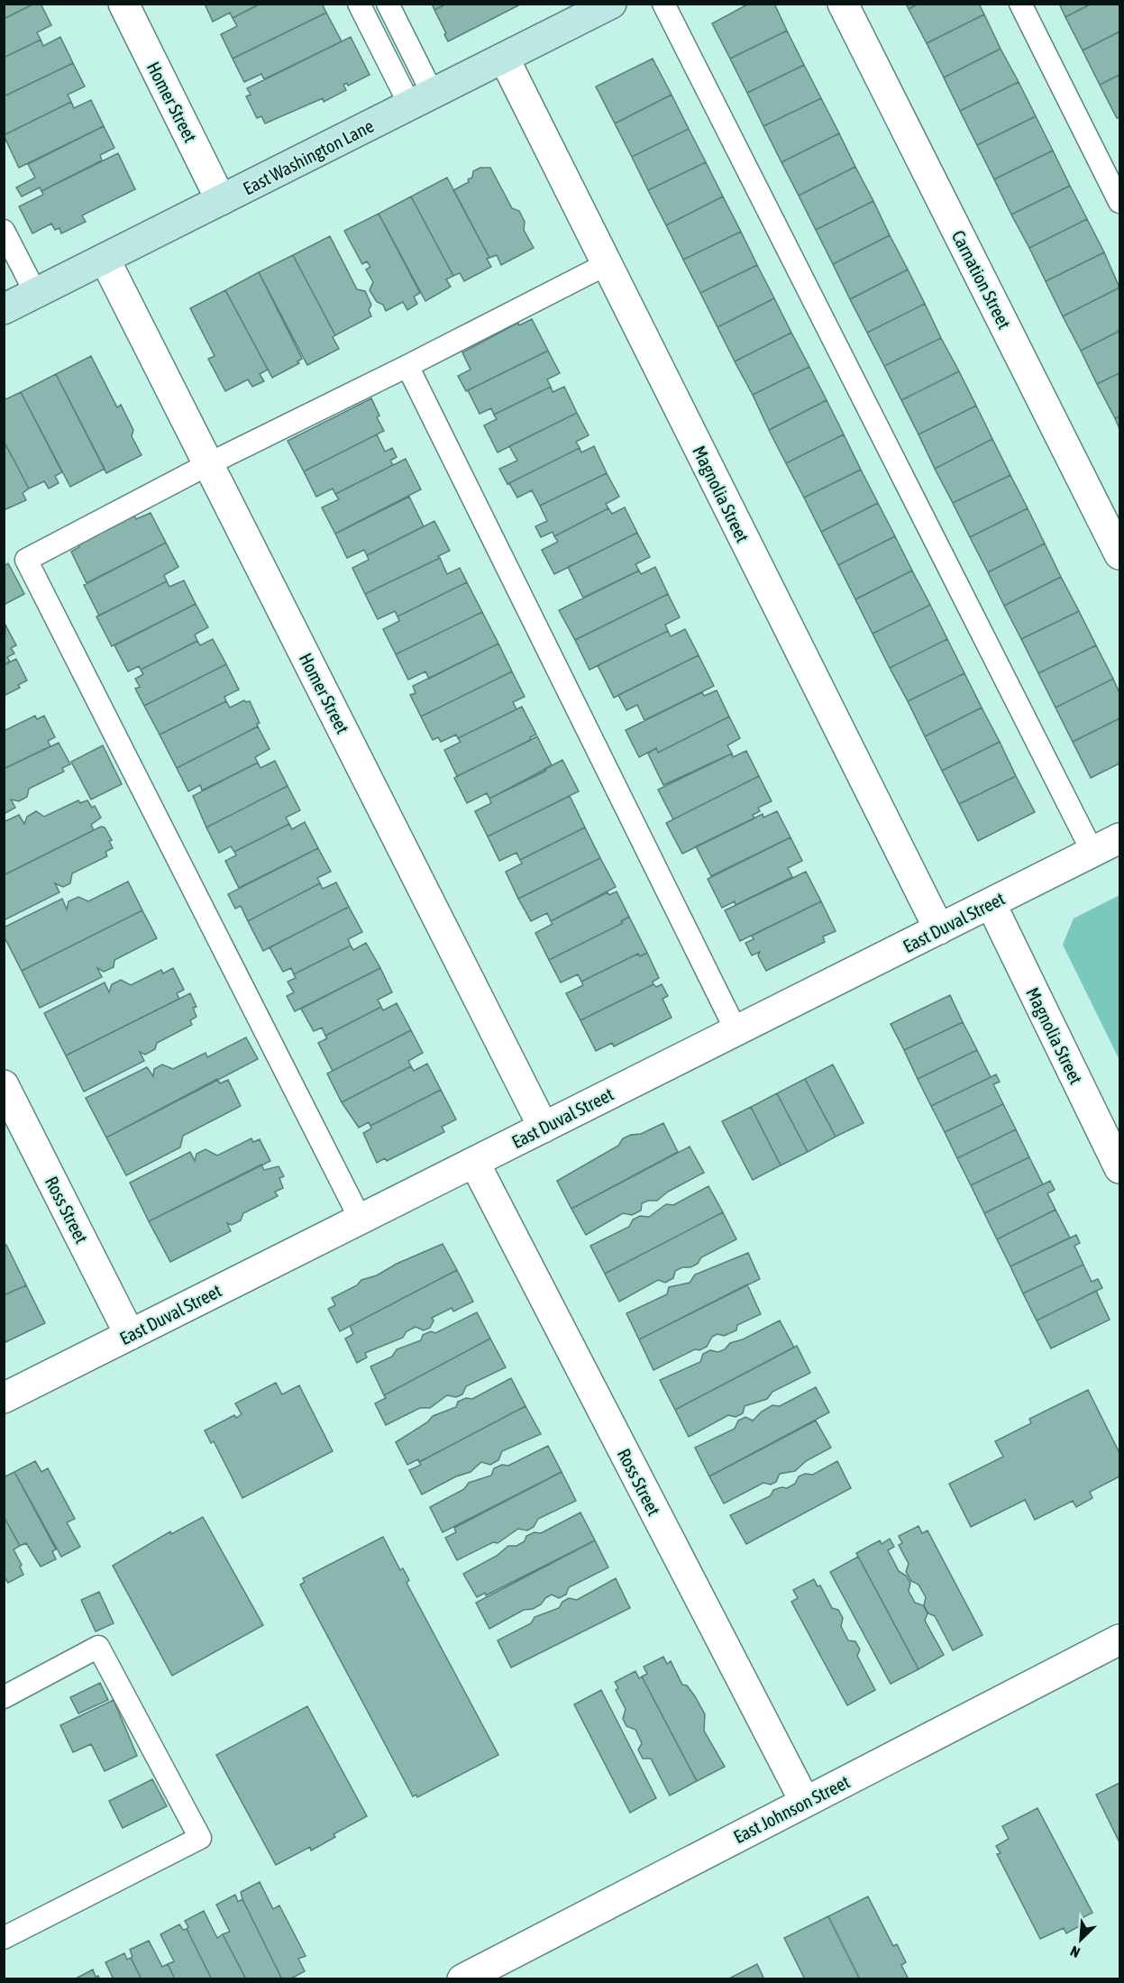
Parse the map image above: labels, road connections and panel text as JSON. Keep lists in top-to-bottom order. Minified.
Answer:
{"streets":{"main road":["East Washington Lane"],"street":["Homer Street","Carnation Street","Magnolia Street","East Duval Street","Ross Street","East Johnson Street"]},"crossings":[["Homer Street","East Washington Lane"],["Homer Street","East Duval Street"],["East Washington Lane","Magnolia Street"],["Magnolia Street","East Duval Street"],["East Duval Street","Ross Street"],["Ross Street","East Johnson Street"]],"north":"bottom left"}
